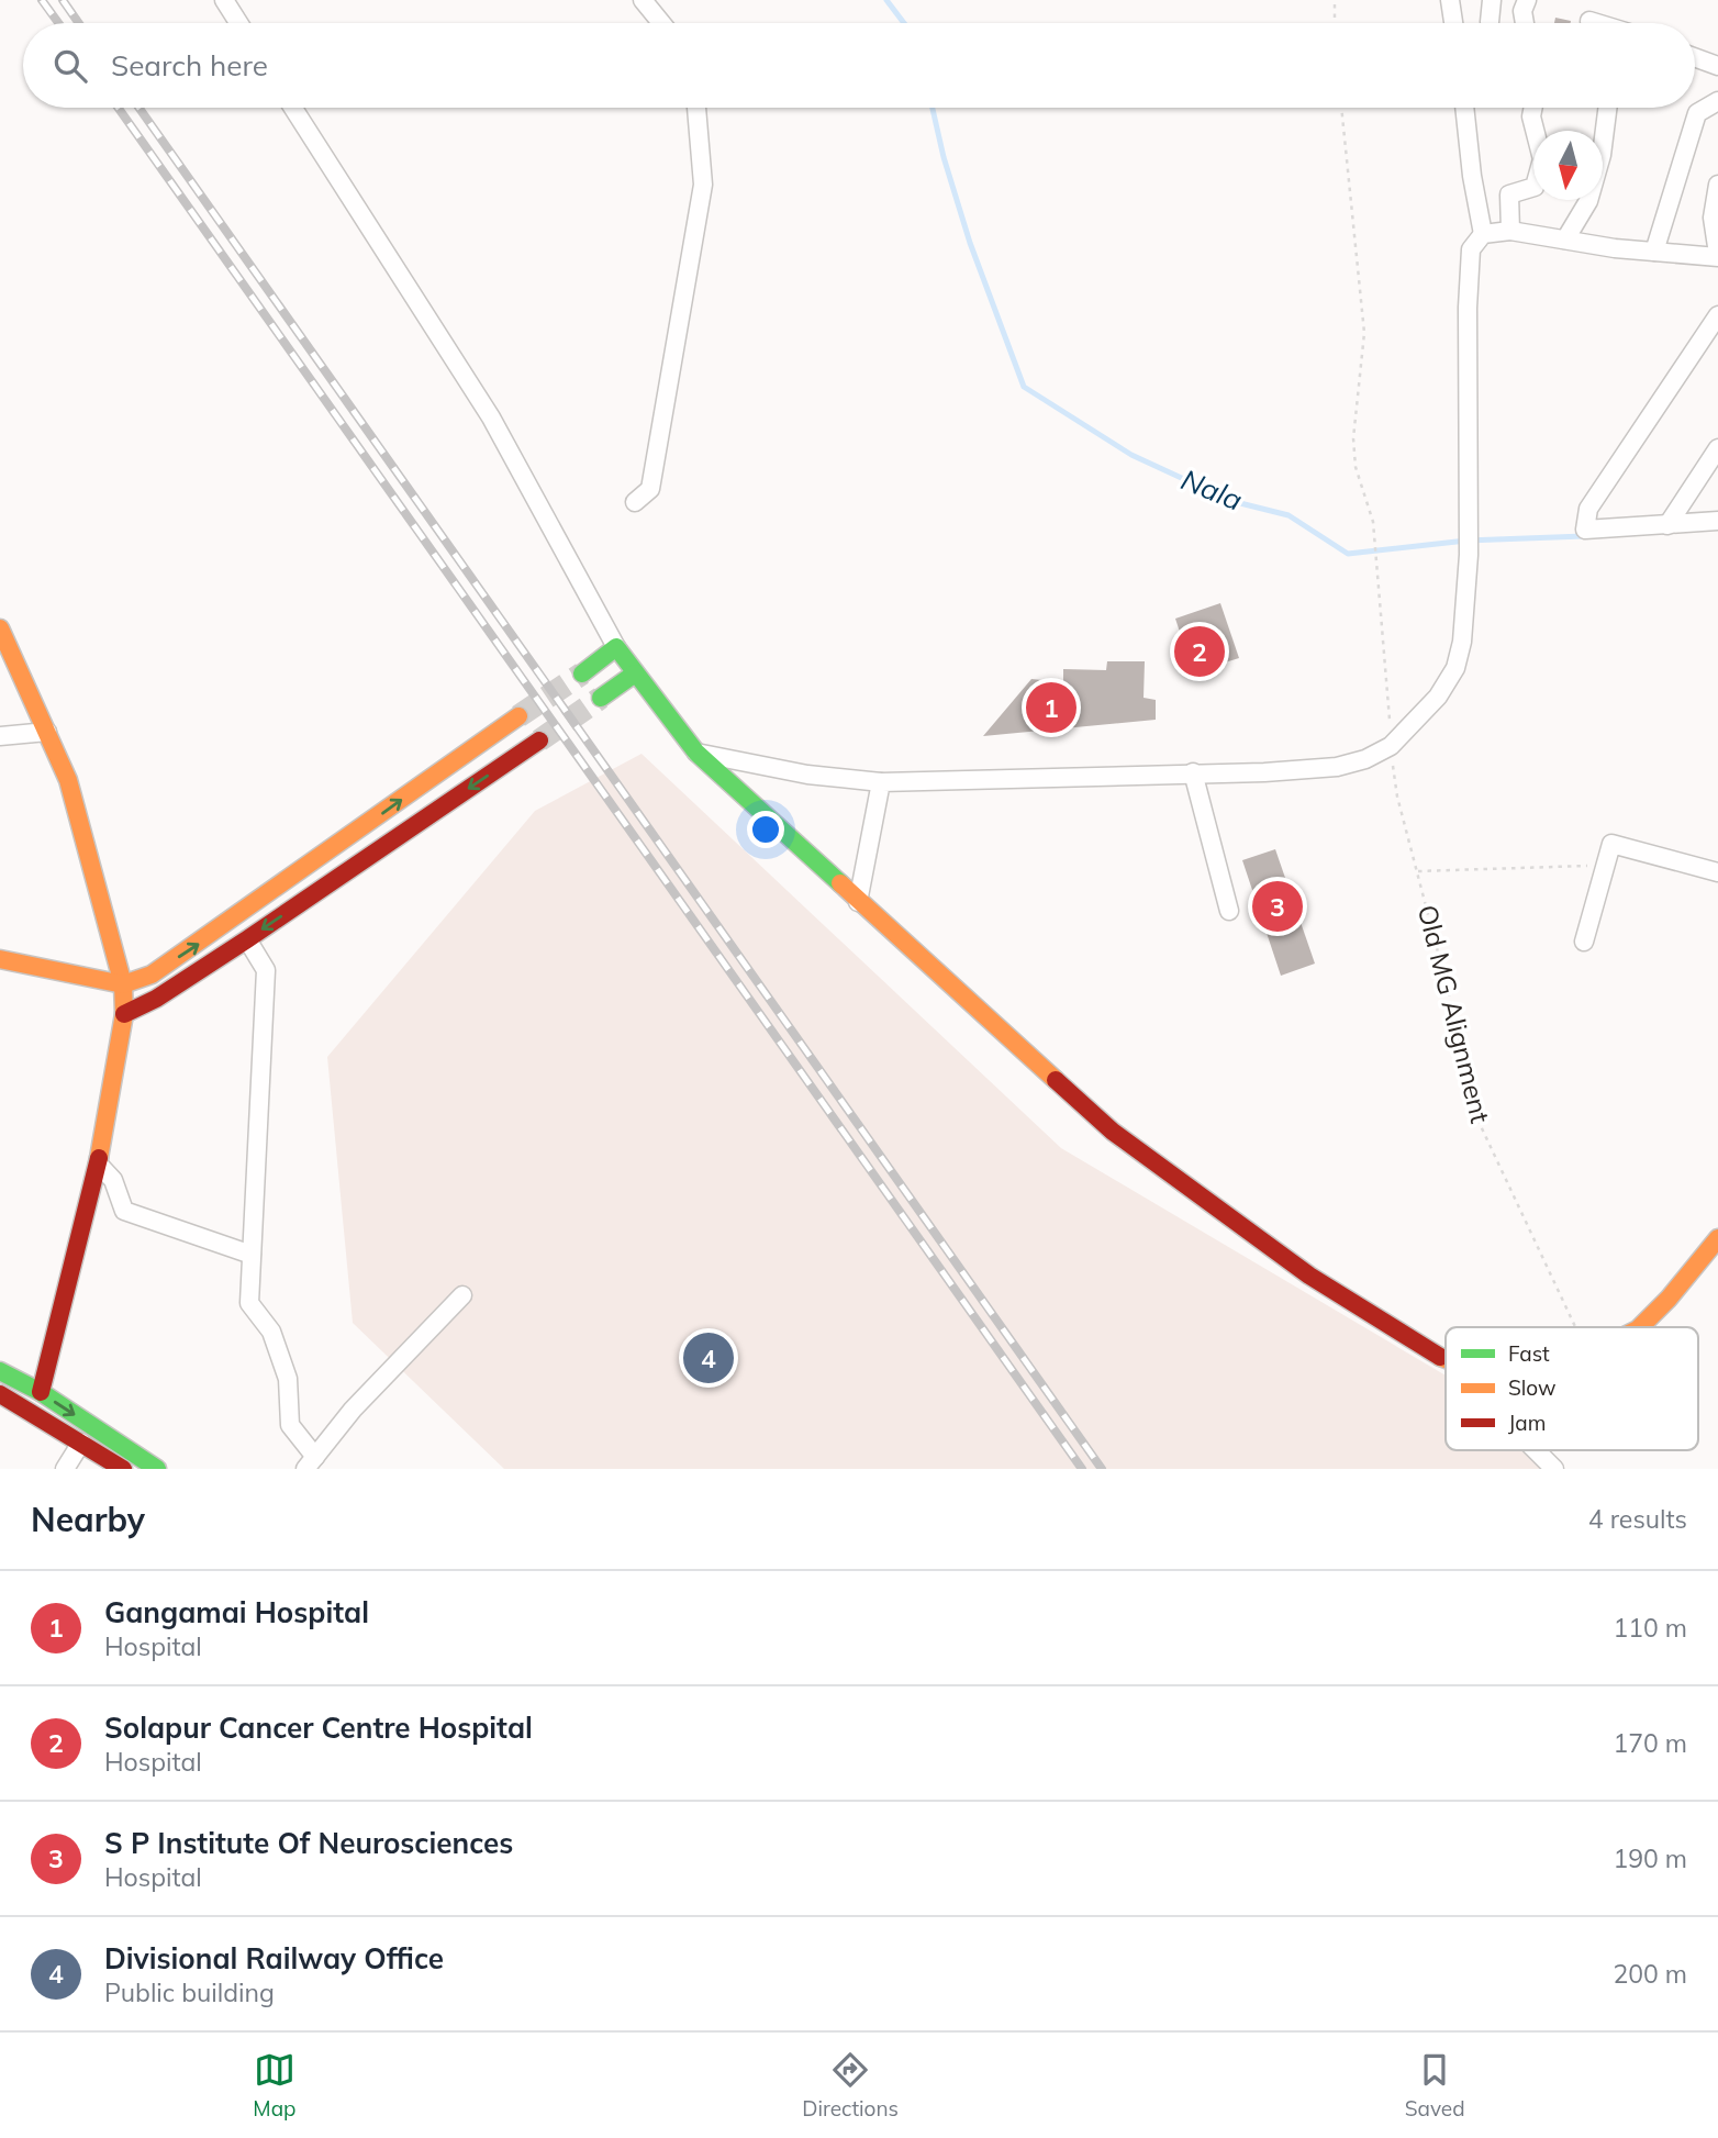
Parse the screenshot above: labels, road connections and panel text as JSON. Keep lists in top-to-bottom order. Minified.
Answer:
{"streets":{"path":["Old MG Alignment"]},"water":["Nala"],"legend":["Fast","Slow","Jam"],"north":"bottom","page":{"search":"Search here","pins":["2","1","3","4"],"heading":["Nearby","4 results"],"list":[{"mark":"1","name":"Gangamai Hospital","note":"Hospital","value":"110 m"},{"mark":"2","name":"Solapur Cancer Centre Hospital","note":"Hospital","value":"170 m"},{"mark":"3","name":"S P Institute Of Neurosciences","note":"Hospital","value":"190 m"},{"mark":"4","name":"Divisional Railway Office","note":"Public building","value":"200 m"}],"nav":["Map","Directions","Saved"]}}
